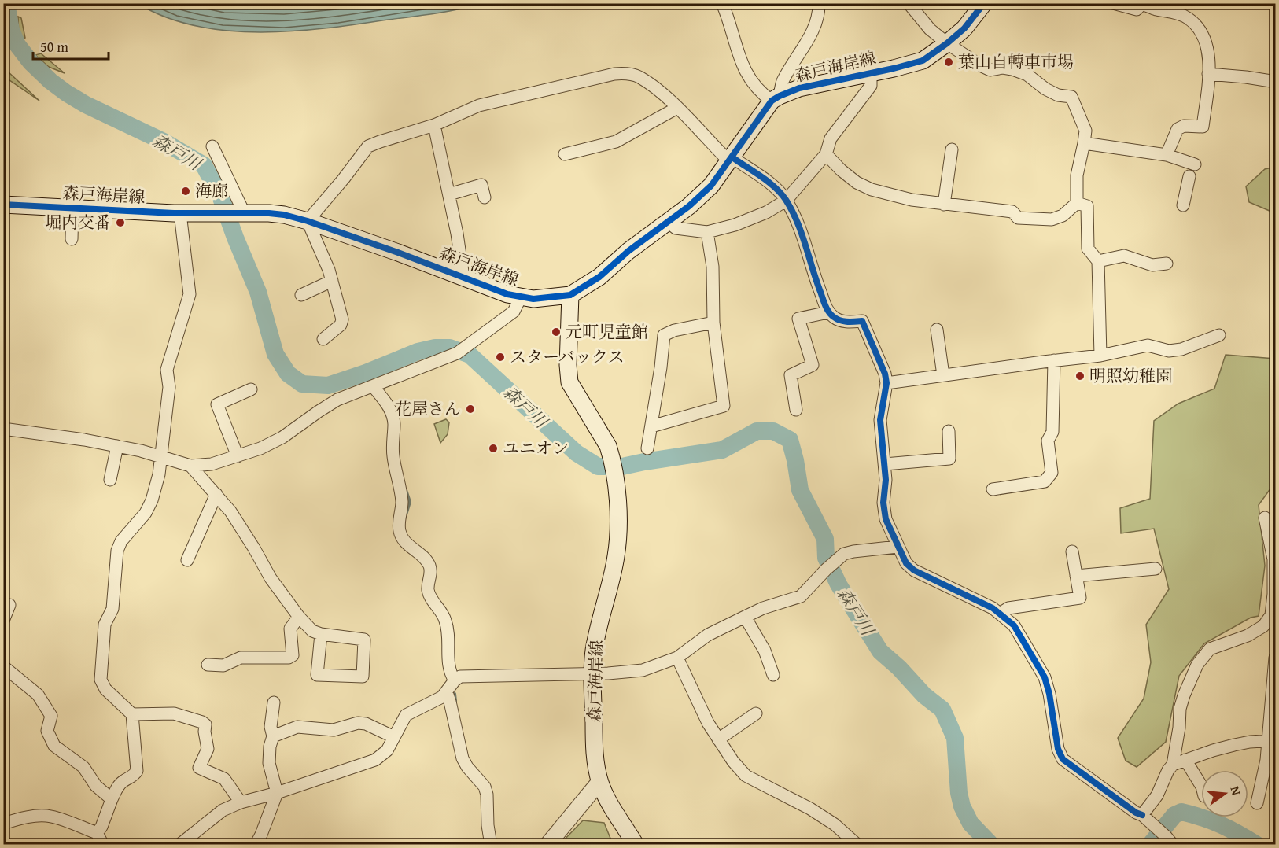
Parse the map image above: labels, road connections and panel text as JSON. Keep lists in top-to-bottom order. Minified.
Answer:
{"streets":{"main road":["森戸海岸線"]},"water":["森戸川"],"places":["葉山自轉車市場","海廊","堀内交番","元町児童館","スターバックス","明照幼稚園","花屋さん","ユニオン"],"scale_bar":"50 m","north":"right"}
